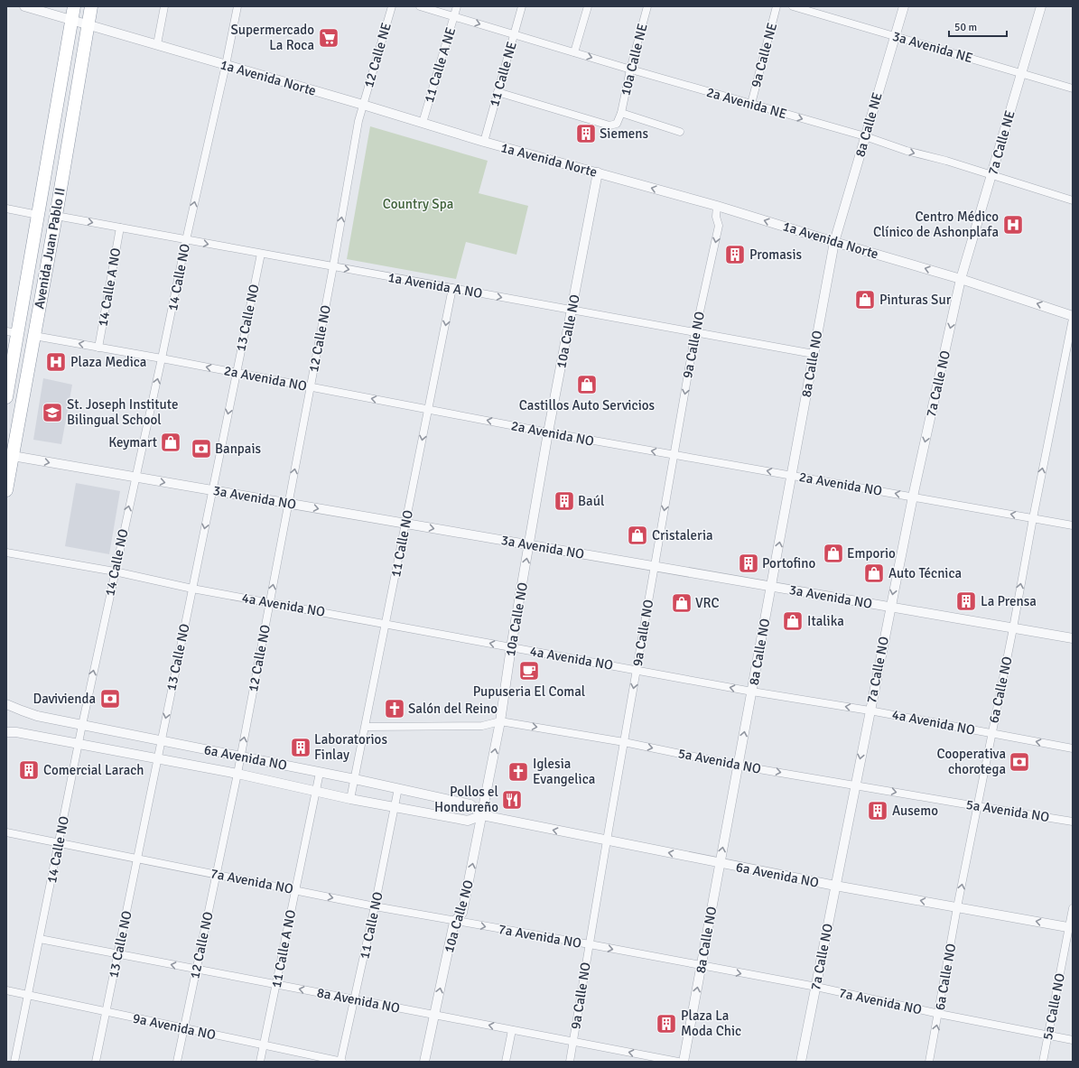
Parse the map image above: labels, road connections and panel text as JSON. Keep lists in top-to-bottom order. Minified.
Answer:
{"streets":{"highway":["Avenida Juan Pablo II"],"street":["3a Avenida NE","12 Calle NE","9a Calle NE","10a Calle NE","11 Calle A NE","11 Calle NE","1a Avenida Norte","2a Avenida NE","8a Calle NE","7a Calle NE","14 Calle NO","1a Avenida A NO","14 Calle A NO","13 Calle NO","10a Calle NO","12 Calle NO","9a Calle NO","8a Calle NO","2a Avenida NO","7a Calle NO","3a Avenida NO","11 Calle NO","4a Avenida NO","6a Calle NO","6a Avenida NO","5a Avenida NO","7a Avenida NO","11 Calle A NO","8a Avenida NO","5a Calle NO","9a Avenida NO"]},"crossings":[["3a Avenida NE","8a Calle NE"],["3a Avenida NE","7a Calle NE"],["12 Calle NE","1a Avenida Norte"],["12 Calle NE","12 Calle NO"],["9a Calle NE","2a Avenida NE"],["10a Calle NE","2a Avenida NE"],["11 Calle A NE","1a Avenida Norte"],["11 Calle A NE","2a Avenida NE"],["11 Calle NE","1a Avenida Norte"],["11 Calle NE","2a Avenida NE"],["1a Avenida Norte","8a Calle NE"],["1a Avenida Norte","7a Calle NE"],["1a Avenida Norte","Avenida Juan Pablo II"],["1a Avenida Norte","14 Calle NO"],["1a Avenida Norte","10a Calle NO"],["1a Avenida Norte","12 Calle NO"],["1a Avenida Norte","9a Calle NO"],["1a Avenida Norte","8a Calle NO"],["1a Avenida Norte","7a Calle NO"],["1a Avenida Norte","6a Calle NO"],["2a Avenida NE","8a Calle NE"],["2a Avenida NE","7a Calle NE"],["8a Calle NE","8a Calle NO"],["7a Calle NE","7a Calle NO"],["Avenida Juan Pablo II","1a Avenida A NO"],["Avenida Juan Pablo II","2a Avenida NO"],["Avenida Juan Pablo II","3a Avenida NO"],["14 Calle NO","1a Avenida A NO"],["14 Calle NO","2a Avenida NO"],["14 Calle NO","3a Avenida NO"],["14 Calle NO","4a Avenida NO"],["14 Calle NO","6a Avenida NO"],["14 Calle NO","7a Avenida NO"],["14 Calle NO","8a Avenida NO"],["14 Calle NO","9a Avenida NO"],["1a Avenida A NO","14 Calle A NO"],["1a Avenida A NO","13 Calle NO"],["1a Avenida A NO","10a Calle NO"],["1a Avenida A NO","12 Calle NO"],["1a Avenida A NO","9a Calle NO"],["1a Avenida A NO","8a Calle NO"],["1a Avenida A NO","11 Calle NO"],["14 Calle A NO","2a Avenida NO"],["13 Calle NO","2a Avenida NO"],["13 Calle NO","3a Avenida NO"],["13 Calle NO","4a Avenida NO"],["13 Calle NO","6a Avenida NO"],["13 Calle NO","7a Avenida NO"],["13 Calle NO","8a Avenida NO"],["13 Calle NO","9a Avenida NO"],["10a Calle NO","2a Avenida NO"],["10a Calle NO","3a Avenida NO"],["10a Calle NO","4a Avenida NO"],["10a Calle NO","6a Avenida NO"],["10a Calle NO","5a Avenida NO"],["10a Calle NO","7a Avenida NO"],["10a Calle NO","8a Avenida NO"],["12 Calle NO","2a Avenida NO"],["12 Calle NO","3a Avenida NO"],["12 Calle NO","4a Avenida NO"],["12 Calle NO","6a Avenida NO"],["12 Calle NO","7a Avenida NO"],["12 Calle NO","8a Avenida NO"],["12 Calle NO","9a Avenida NO"],["9a Calle NO","2a Avenida NO"],["9a Calle NO","3a Avenida NO"],["9a Calle NO","4a Avenida NO"],["9a Calle NO","6a Avenida NO"],["9a Calle NO","5a Avenida NO"],["9a Calle NO","7a Avenida NO"],["9a Calle NO","8a Avenida NO"],["8a Calle NO","2a Avenida NO"],["8a Calle NO","3a Avenida NO"],["8a Calle NO","4a Avenida NO"],["8a Calle NO","6a Avenida NO"],["8a Calle NO","5a Avenida NO"],["8a Calle NO","7a Avenida NO"],["2a Avenida NO","7a Calle NO"],["2a Avenida NO","11 Calle NO"],["2a Avenida NO","6a Calle NO"],["7a Calle NO","3a Avenida NO"],["7a Calle NO","4a Avenida NO"],["7a Calle NO","6a Avenida NO"],["7a Calle NO","5a Avenida NO"],["7a Calle NO","7a Avenida NO"],["3a Avenida NO","11 Calle NO"],["3a Avenida NO","6a Calle NO"],["11 Calle NO","4a Avenida NO"],["11 Calle NO","6a Avenida NO"],["11 Calle NO","5a Avenida NO"],["11 Calle NO","7a Avenida NO"],["11 Calle NO","8a Avenida NO"],["11 Calle NO","9a Avenida NO"],["4a Avenida NO","6a Calle NO"],["6a Calle NO","6a Avenida NO"],["6a Calle NO","5a Avenida NO"],["6a Calle NO","7a Avenida NO"],["6a Avenida NO","11 Calle A NO"],["6a Avenida NO","5a Calle NO"],["7a Avenida NO","11 Calle A NO"],["7a Avenida NO","5a Calle NO"],["11 Calle A NO","8a Avenida NO"],["11 Calle A NO","9a Avenida NO"]],"one_way":["1a Avenida Norte","2a Avenida NE","14 Calle NO","1a Avenida A NO","13 Calle NO","10a Calle NO","12 Calle NO","9a Calle NO","8a Calle NO","2a Avenida NO","7a Calle NO","3a Avenida NO","4a Avenida NO","6a Calle NO","5a Avenida NO","7a Avenida NO","8a Avenida NO"],"parks":["Country Spa"],"places":{"supermarket":["Supermercado La Roca"],"building":["Siemens","Promasis","Baúl","Portofino","La Prensa","Laboratorios Finlay","Comercial Larach","Ausemo","Plaza La Moda Chic"],"hospital":["Centro Médico Clínico de Ashonplafa","Plaza Medica"],"shop":["Pinturas Sur","Castillos Auto Servicios","Keymart","Cristaleria","Emporio","Auto Técnica","VRC","Italika"],"school or university":["St. Joseph Institute Bilingual School"],"bank":["Banpais","Davivienda","Cooperativa chorotega"],"cafe":["Pupuseria El Comal"],"church":["Salón del Reino","Iglesia Evangelica"],"restaurant":["Pollos el Hondureño"]},"scale_bar":"50 m"}
